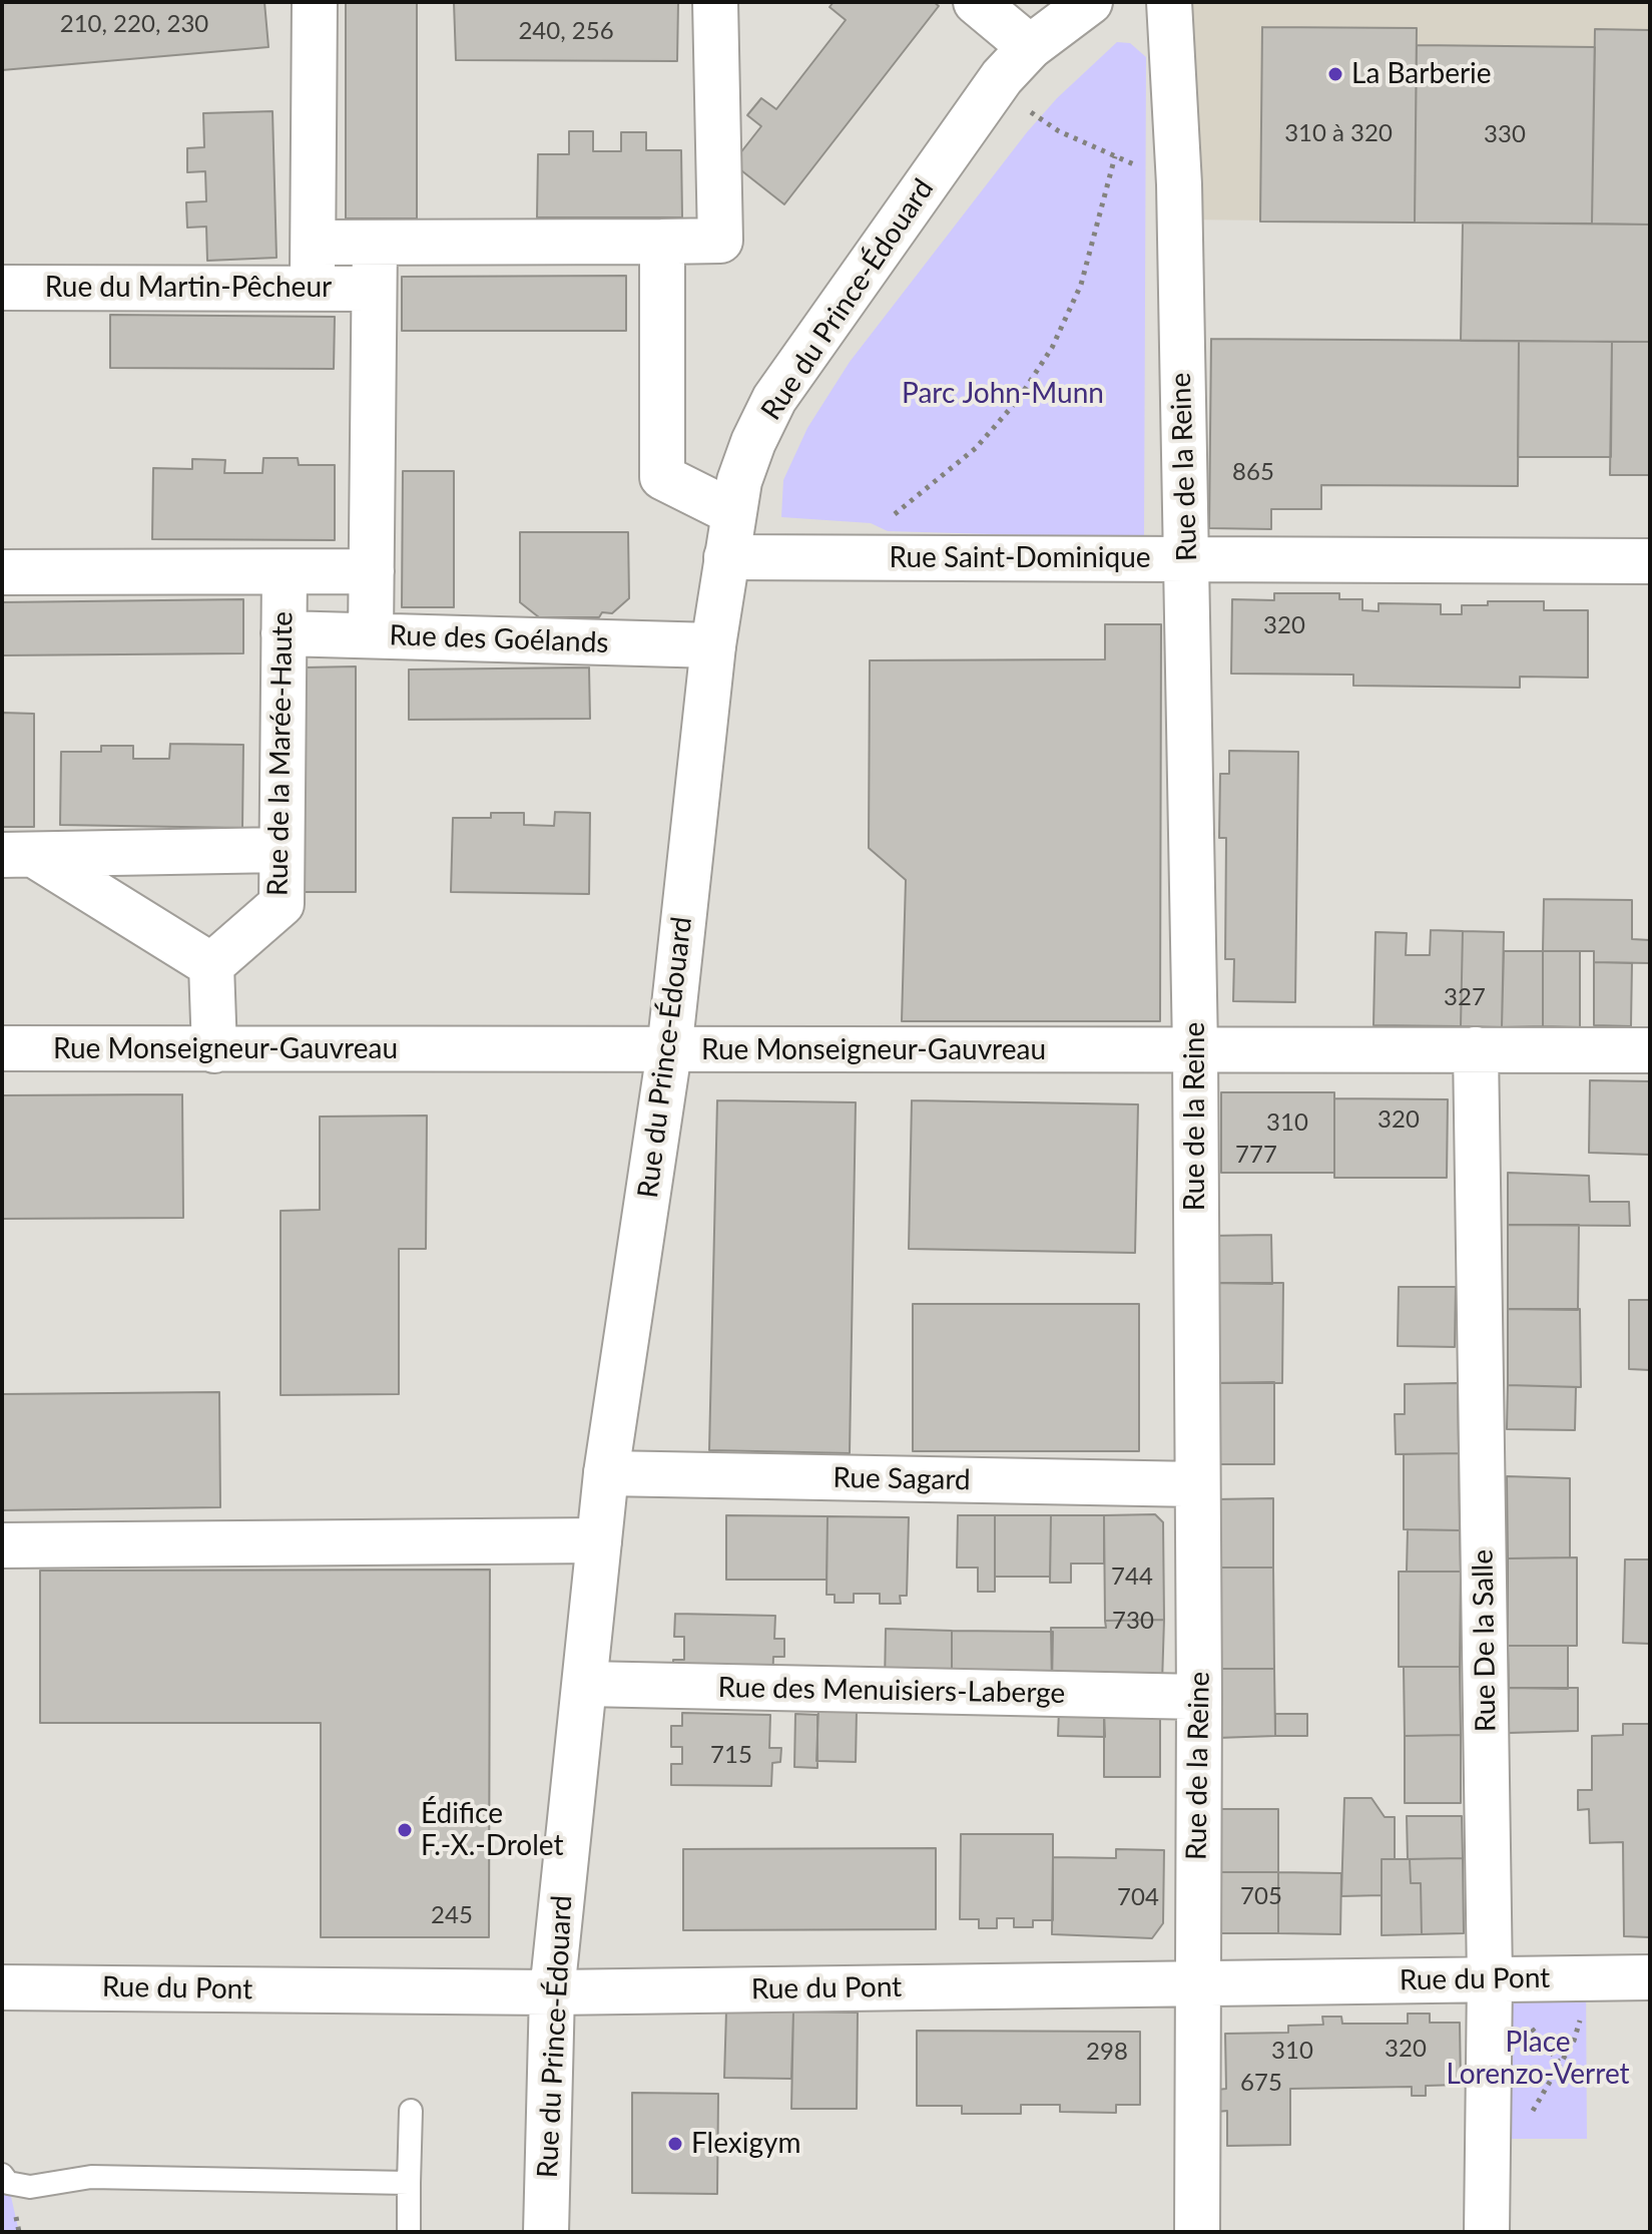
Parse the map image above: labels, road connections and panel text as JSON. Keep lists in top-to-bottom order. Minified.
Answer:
{"streets":{"street":["Rue du Martin-Pêcheur","Rue du Prince-Édouard","Rue de la Reine","Rue Saint-Dominique","Rue des Goélands","Rue de la Marée-Haute","Rue Monseigneur-Gauvreau","Rue Sagard","Rue De la Salle","Rue des Menuisiers-Laberge","Rue du Pont"]},"crossings":[["Rue du Prince-Édouard","Rue Saint-Dominique"],["Rue du Prince-Édouard","Rue des Goélands"],["Rue du Prince-Édouard","Rue Monseigneur-Gauvreau"],["Rue du Prince-Édouard","Rue Sagard"],["Rue du Prince-Édouard","Rue des Menuisiers-Laberge"],["Rue du Prince-Édouard","Rue du Pont"],["Rue de la Reine","Rue Saint-Dominique"],["Rue de la Reine","Rue Monseigneur-Gauvreau"],["Rue de la Reine","Rue Sagard"],["Rue de la Reine","Rue des Menuisiers-Laberge"],["Rue de la Reine","Rue du Pont"],["Rue des Goélands","Rue de la Marée-Haute"],["Rue Monseigneur-Gauvreau","Rue De la Salle"],["Rue De la Salle","Rue du Pont"]],"parks":["Parc John-Munn","Place Lorenzo-Verret"],"places":["La Barberie","Édifice F.-X.-Drolet","Flexigym"],"house_numbers":["210, 220, 230","240, 256","310 à 320","330","865","320","327","320","310","777","744","730","715","705","704","245","320","310","298","675"]}
